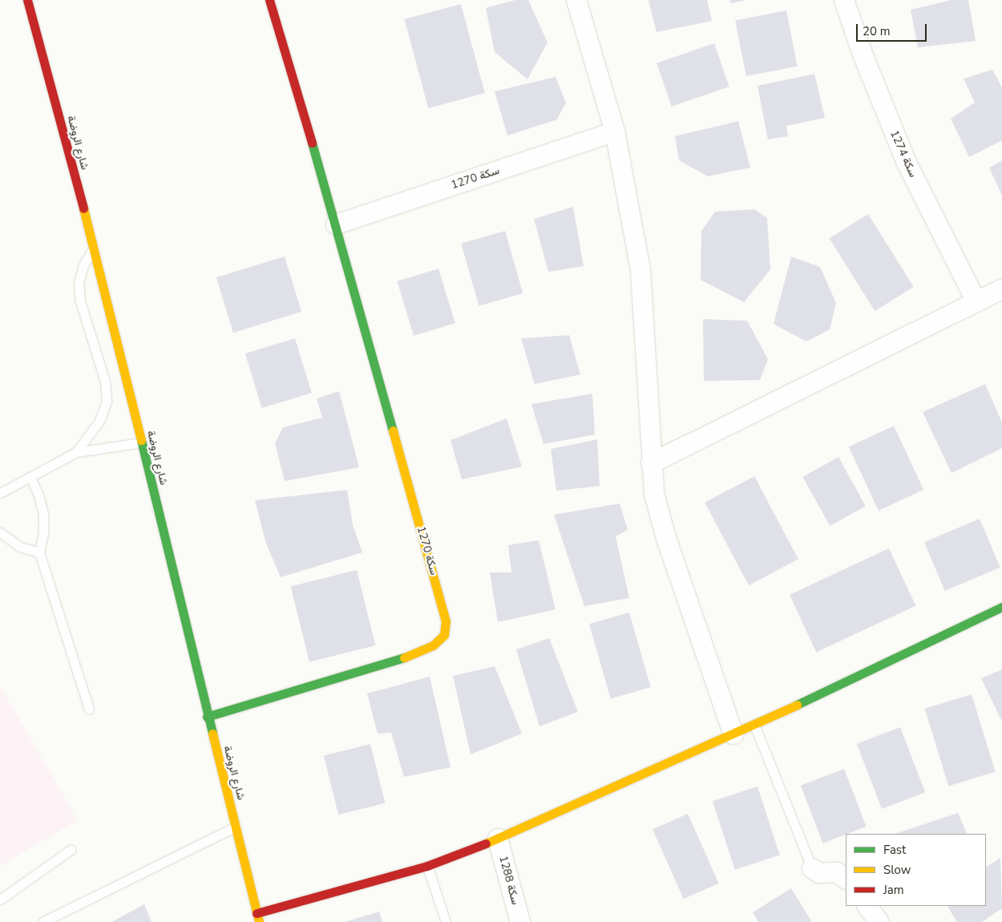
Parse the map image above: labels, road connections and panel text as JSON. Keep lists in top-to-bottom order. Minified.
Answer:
{"streets":{"street":["شارع الروضة","سكة 1274","سكة 1270","سكة 1288"]},"crossings":[["شارع الروضة","سكة 1270"]],"legend":["Fast","Slow","Jam"],"scale_bar":"20 m"}
